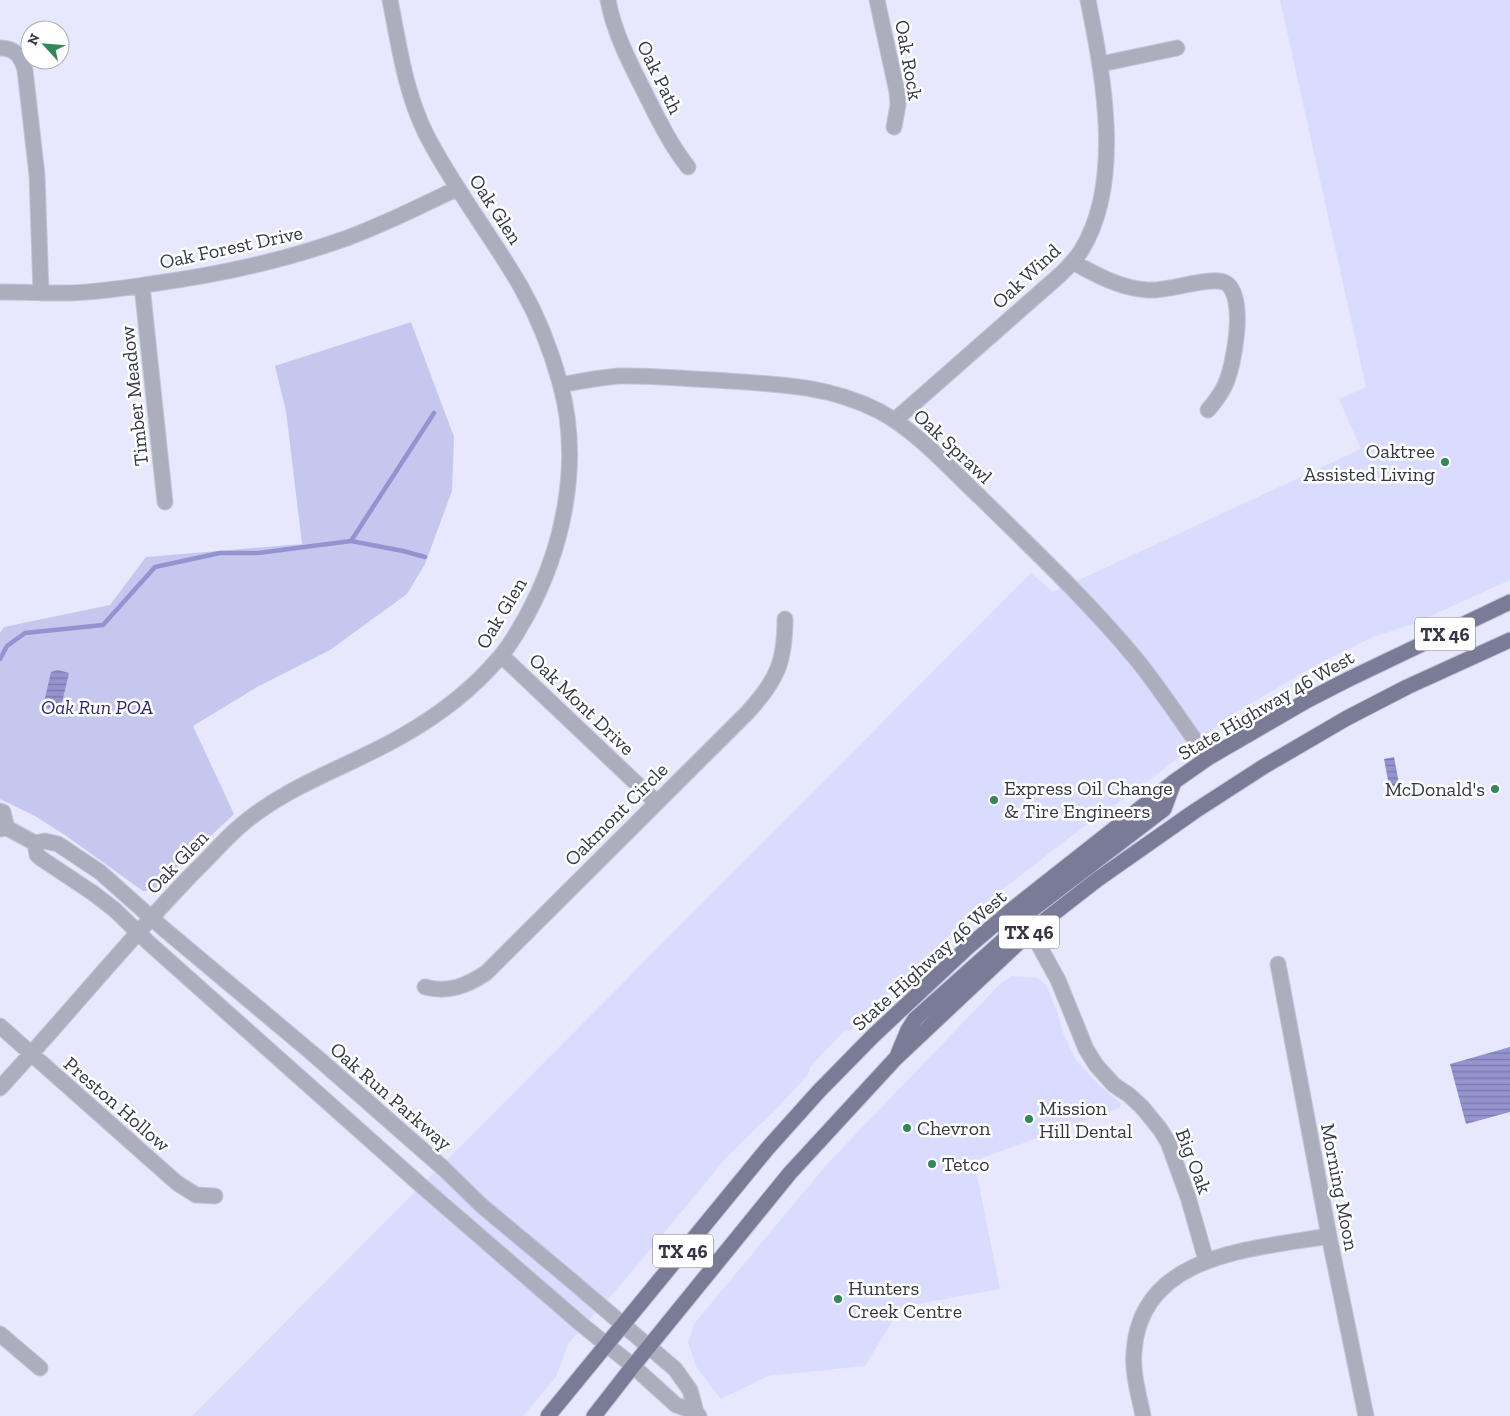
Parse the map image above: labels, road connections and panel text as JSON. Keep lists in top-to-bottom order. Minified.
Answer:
{"streets":{"main road":["TX 46","State Highway 46 West"],"street":["Oak Rock","Oak Path","Oak Glen","Oak Forest Drive","Oak Wind","Timber Meadow","Oak Sprawl","Oak Mont Drive","Oakmont Circle","Oak Run Parkway","Preston Hollow","Big Oak","Morning Moon"]},"crossings":[["Oak Glen","Oak Forest Drive"],["Oak Glen","Oak Sprawl"],["Oak Glen","Oak Mont Drive"],["Oak Glen","Oak Run Parkway"],["Oak Glen","Preston Hollow"],["Oak Forest Drive","Timber Meadow"],["Oak Wind","Oak Sprawl"],["Oak Sprawl","State Highway 46 West"],["TX 46","Oak Run Parkway"],["TX 46","Big Oak"],["Oak Mont Drive","Oakmont Circle"],["State Highway 46 West","Oak Run Parkway"]],"parks":["Oak Run POA"],"places":["Oaktree Assisted Living","McDonald's","Express Oil Change & Tire Engineers","Mission Hill Dental","Chevron","Tetco","Hunters Creek Centre"],"north":"top left"}
